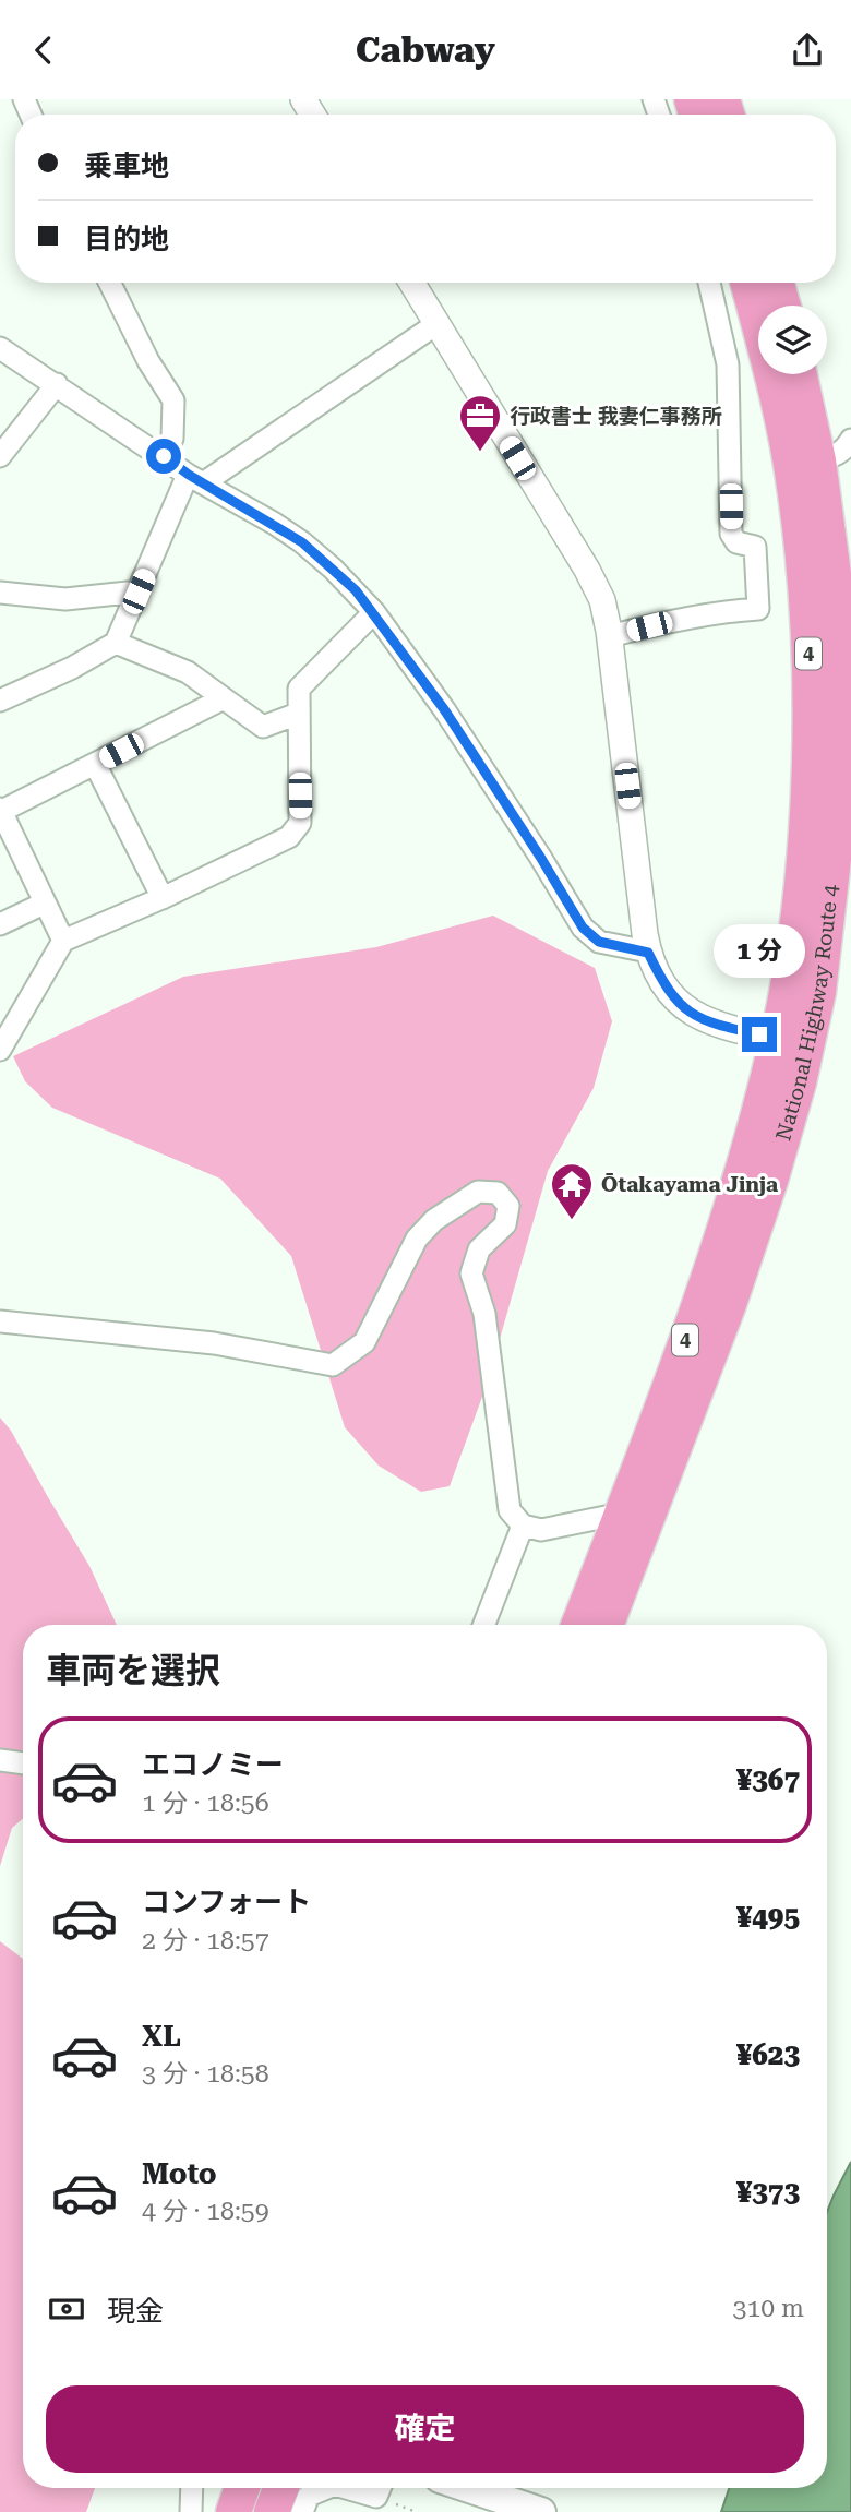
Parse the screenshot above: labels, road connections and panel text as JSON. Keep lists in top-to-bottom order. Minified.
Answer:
{"streets":{"highway":["4","National Highway Route 4"]},"places":{"office":["行政書士 我妻仁事務所"],"temple":["Ōtakayama Jinja"]},"page":{"header":"Cabway","banner":["乗車地","目的地"],"bubble":"1 分","heading":"車両を選択","list":[{"name":"エコノミー","note":"1 分 · 18:56","value":"¥367"},{"name":"コンフォート","note":"2 分 · 18:57","value":"¥495"},{"name":"XL","note":"3 分 · 18:58","value":"¥623"},{"name":"Moto","note":"4 分 · 18:59","value":"¥373"}],"pay":["現金","310 m"],"buttons":"確定"}}
